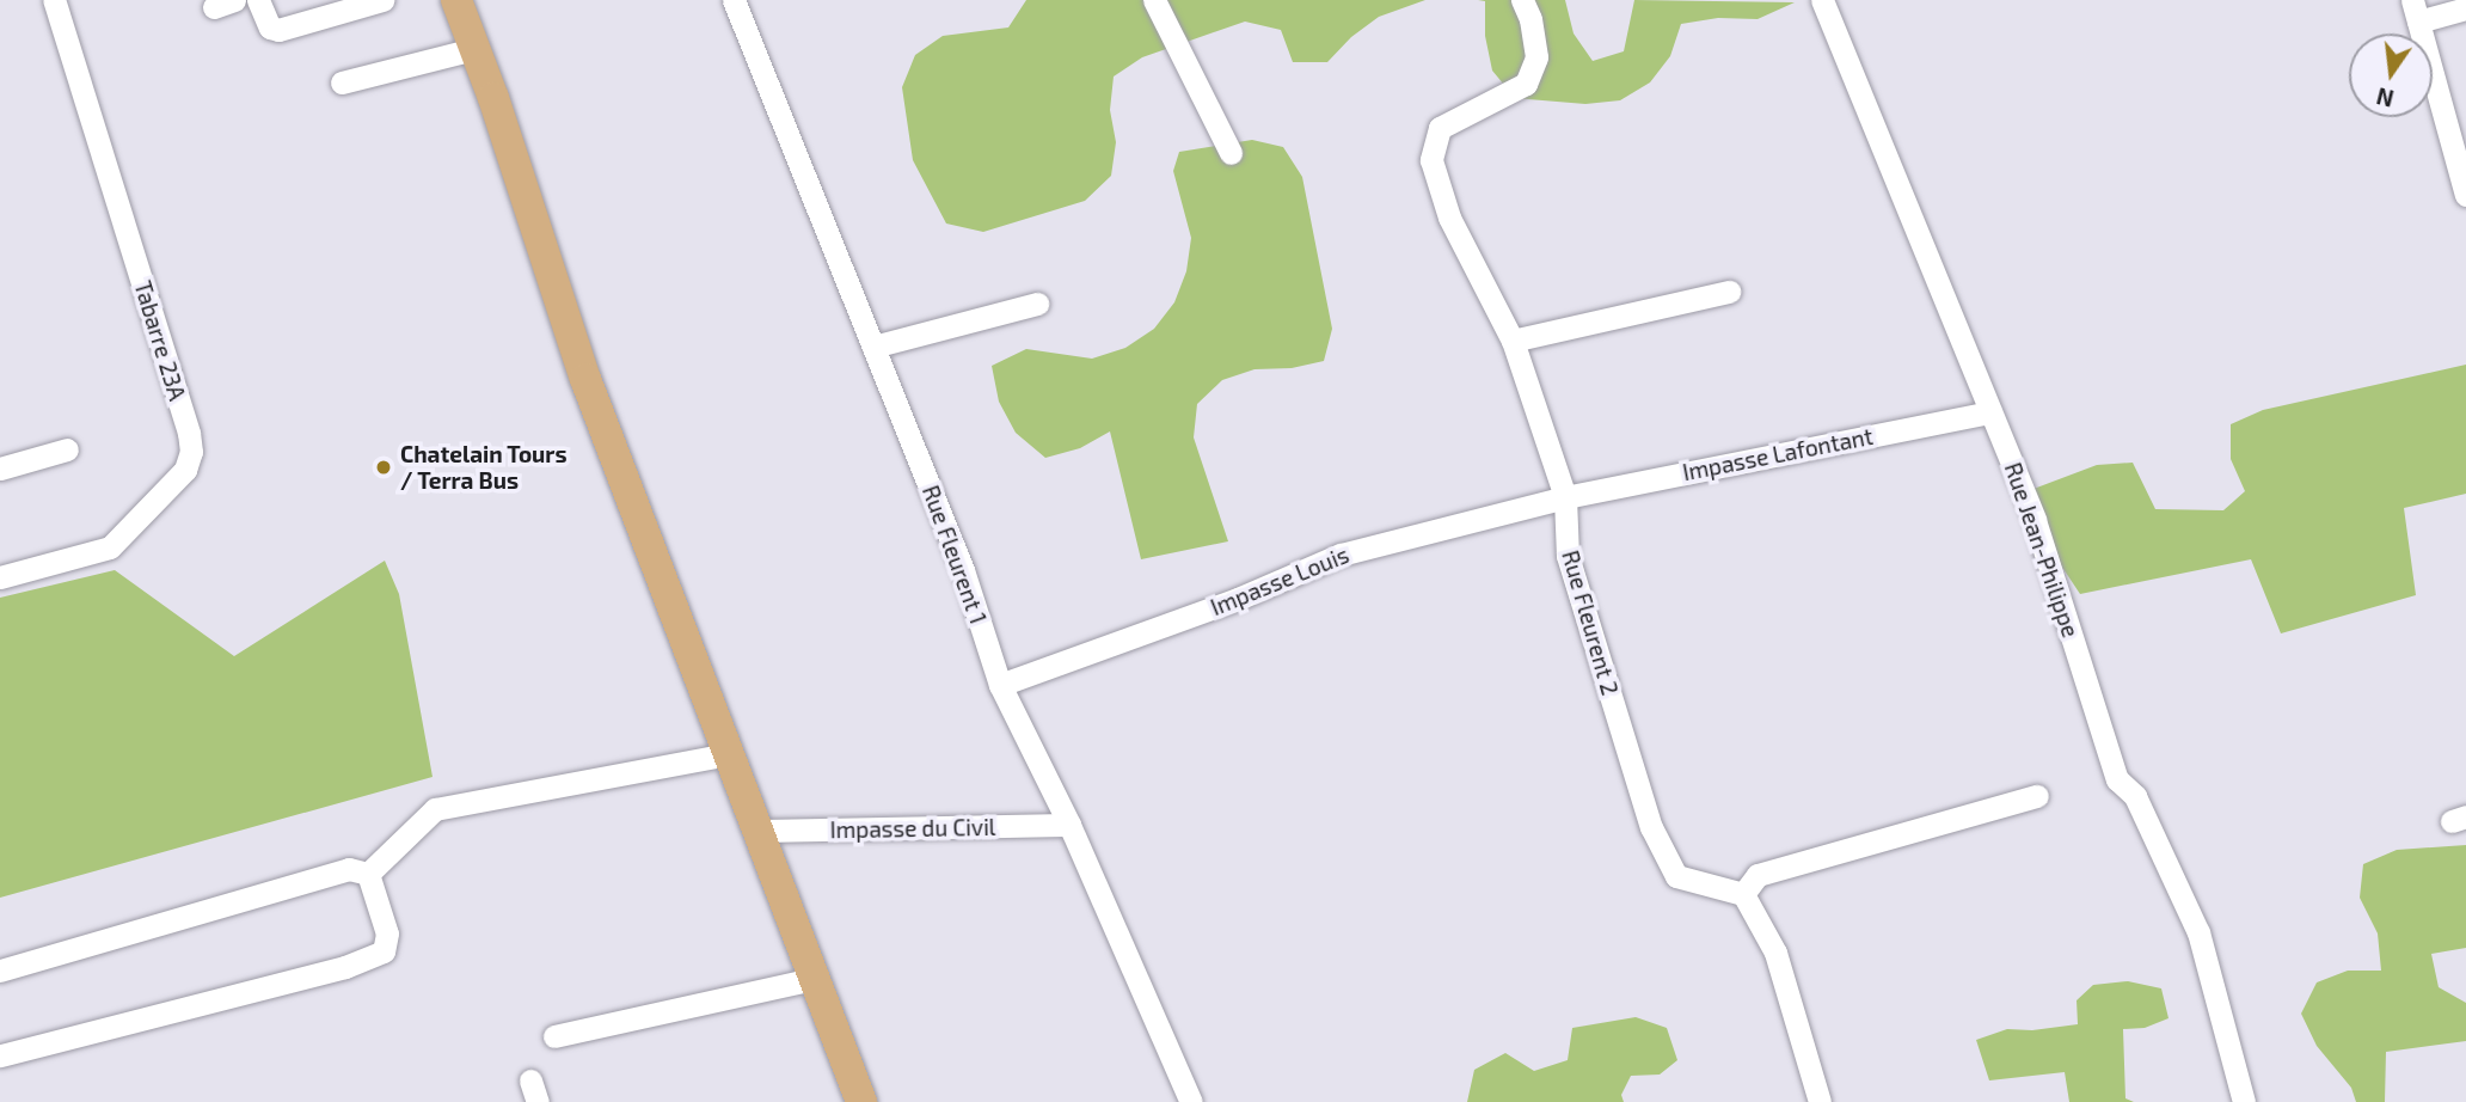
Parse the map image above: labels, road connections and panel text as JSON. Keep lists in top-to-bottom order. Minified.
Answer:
{"streets":{"street":["Tabarre 23A","Impasse Lafontant","Rue Jean-Philippe","Rue Fleurent 1","Impasse Louis","Rue Fleurent 2","Impasse du Civil"]},"crossings":[["Impasse Lafontant","Rue Jean-Philippe"],["Impasse Lafontant","Impasse Louis"],["Impasse Lafontant","Rue Fleurent 2"],["Rue Fleurent 1","Impasse Louis"],["Rue Fleurent 1","Impasse du Civil"],["Impasse Louis","Rue Fleurent 2"]],"places":["Chatelain Tours / Terra Bus"],"north":"bottom"}
